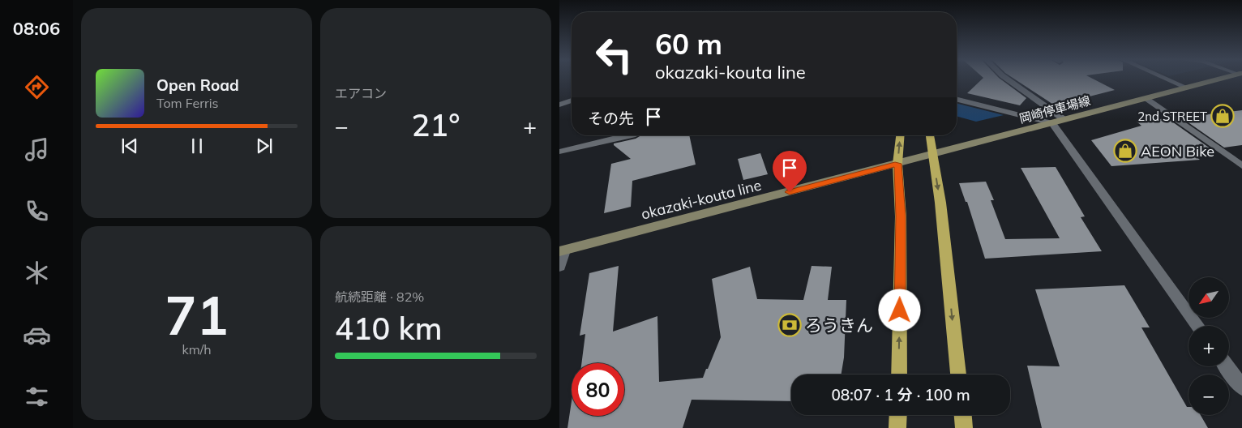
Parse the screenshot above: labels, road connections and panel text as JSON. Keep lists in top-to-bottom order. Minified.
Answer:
{"streets":{"main road":["岡崎停車場線","okazaki-kouta line"]},"crossings":[["岡崎停車場線","okazaki-kouta line"]],"places":{"shop":["2nd STREET","AEON Bike"],"bank":["ろうきん"]},"north":"bottom left","page":{"tabs":"08:06","tile":["エアコン",["71","km/h"],["航続距離 · 82%","410 km"]],"turn":["60 m","okazaki-kouta line"],"song":["Open Road","Tom Ferris"],"then":"その先","heat":["−","21°","+"],"map_buttons":["+","−"],"limit":"80","trip":"08:07 · 1 分 · 100 m"}}
